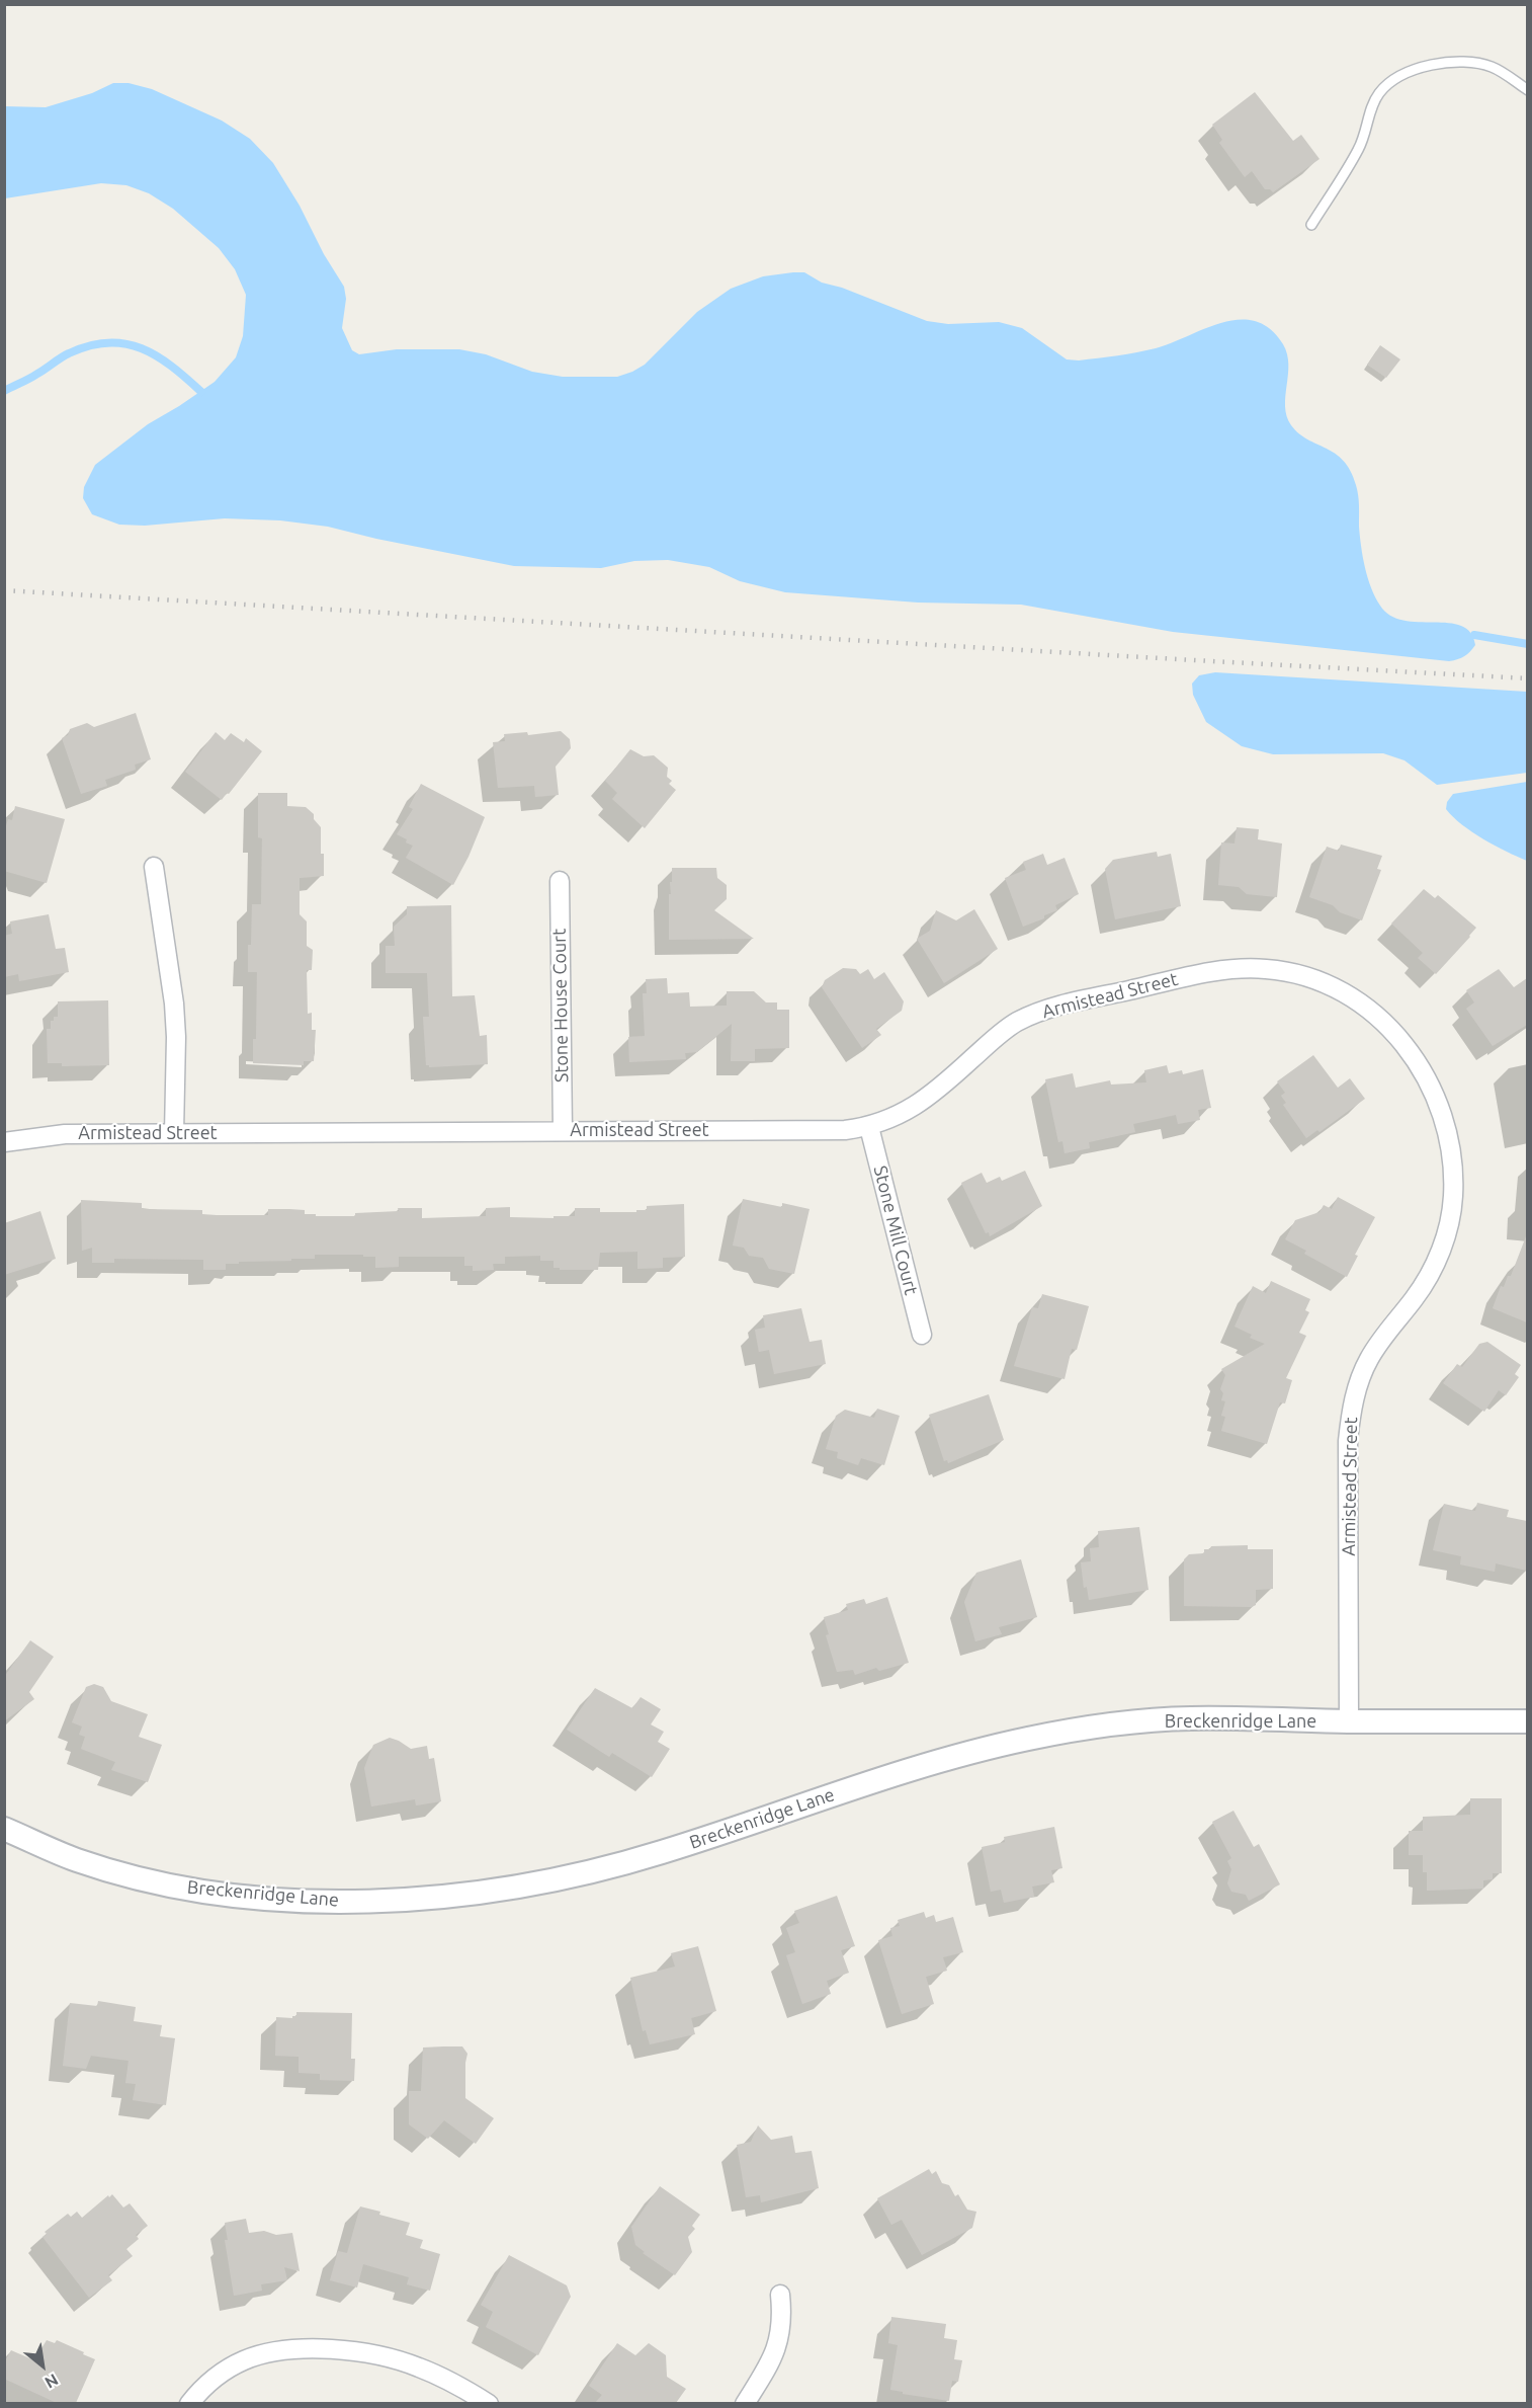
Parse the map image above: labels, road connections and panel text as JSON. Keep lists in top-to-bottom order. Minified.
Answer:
{"streets":{"street":["Armistead Street","Stone House Court","Stone Mill Court","Breckenridge Lane"]},"crossings":[["Armistead Street","Stone House Court"],["Armistead Street","Stone Mill Court"],["Armistead Street","Breckenridge Lane"]],"north":"bottom right"}
